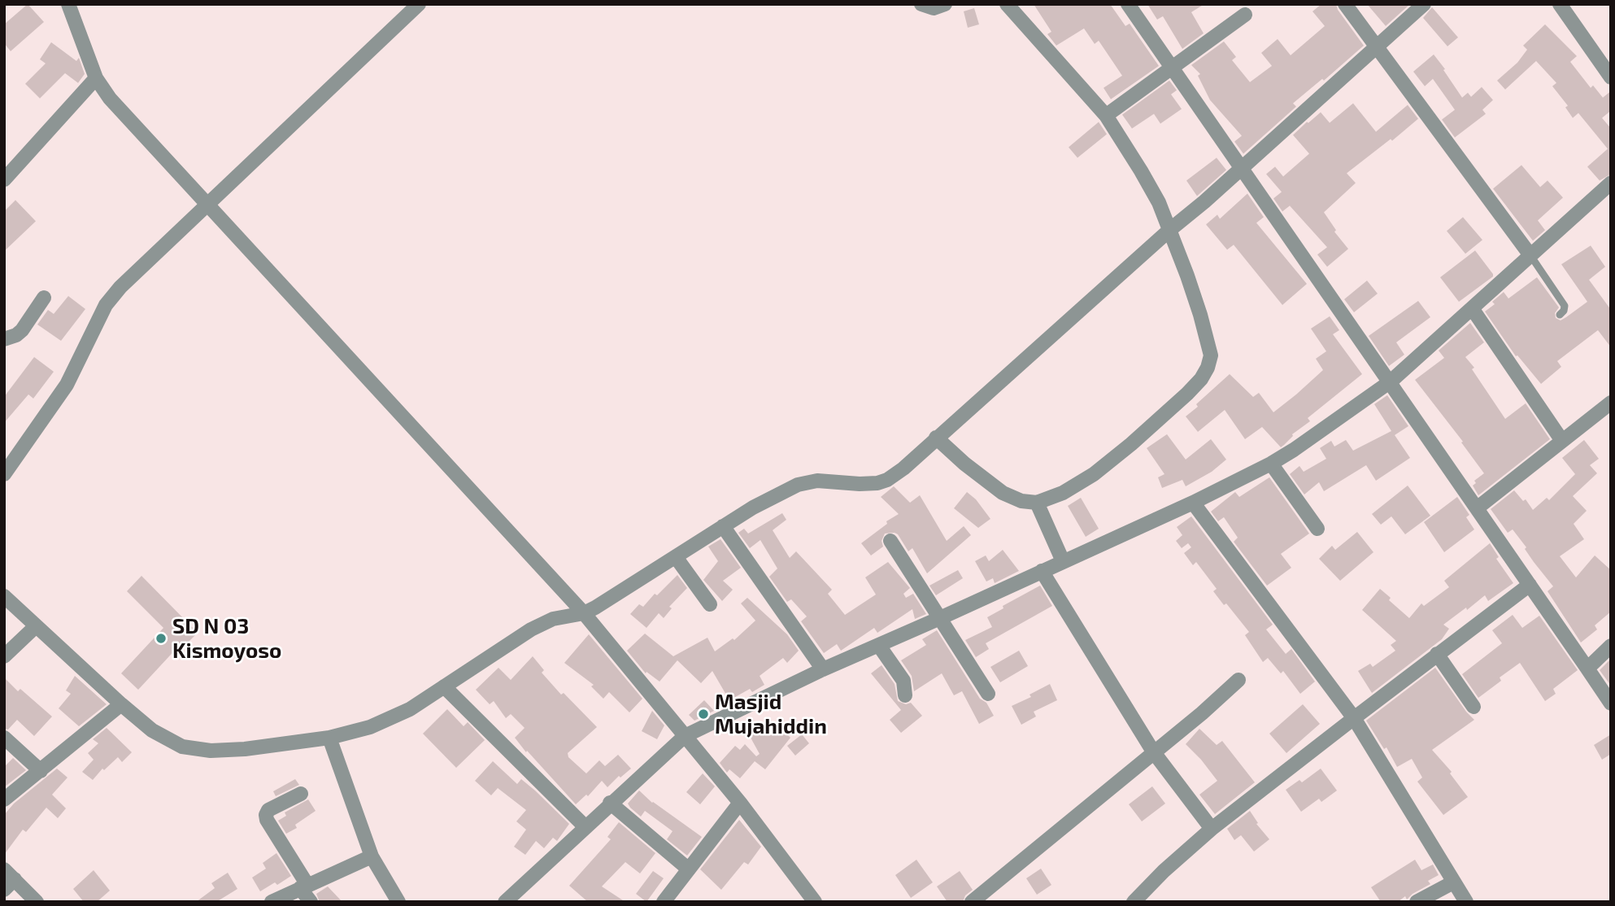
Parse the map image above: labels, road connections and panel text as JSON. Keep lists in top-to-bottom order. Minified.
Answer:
{"places":["SD N 03 Kismoyoso","Masjid Mujahiddin"]}
